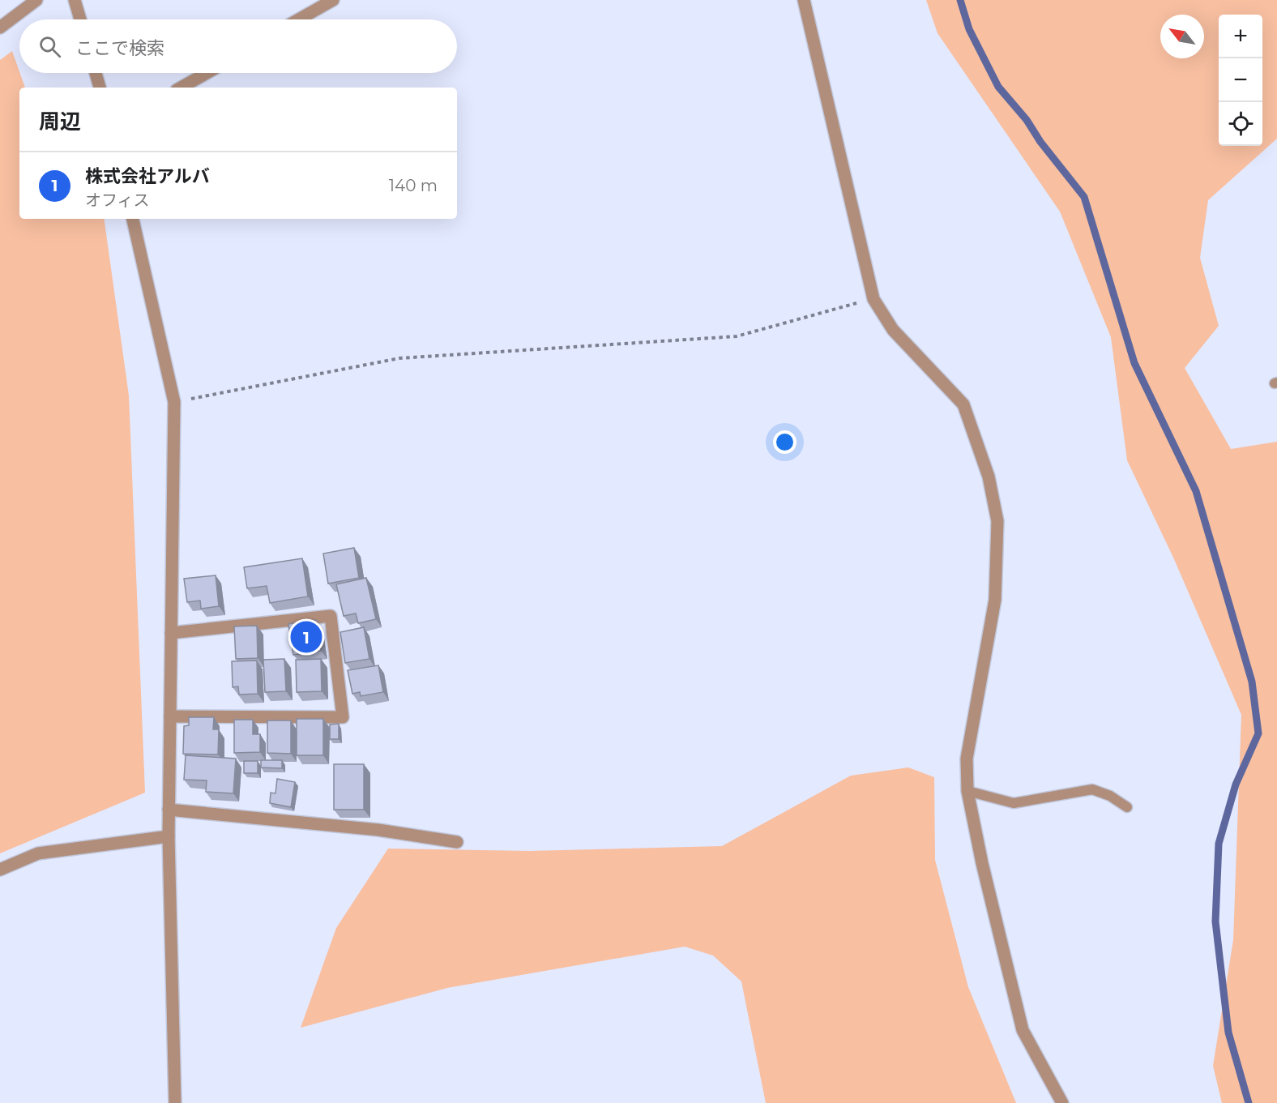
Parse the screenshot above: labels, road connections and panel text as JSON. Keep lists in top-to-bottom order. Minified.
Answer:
{"north":"top left","page":{"map_buttons":["+","−"],"search":"ここで検索","heading":"周辺","list":[{"mark":"1","name":"株式会社アルバ","note":"オフィス","value":"140 m"}],"pins":"1"}}
